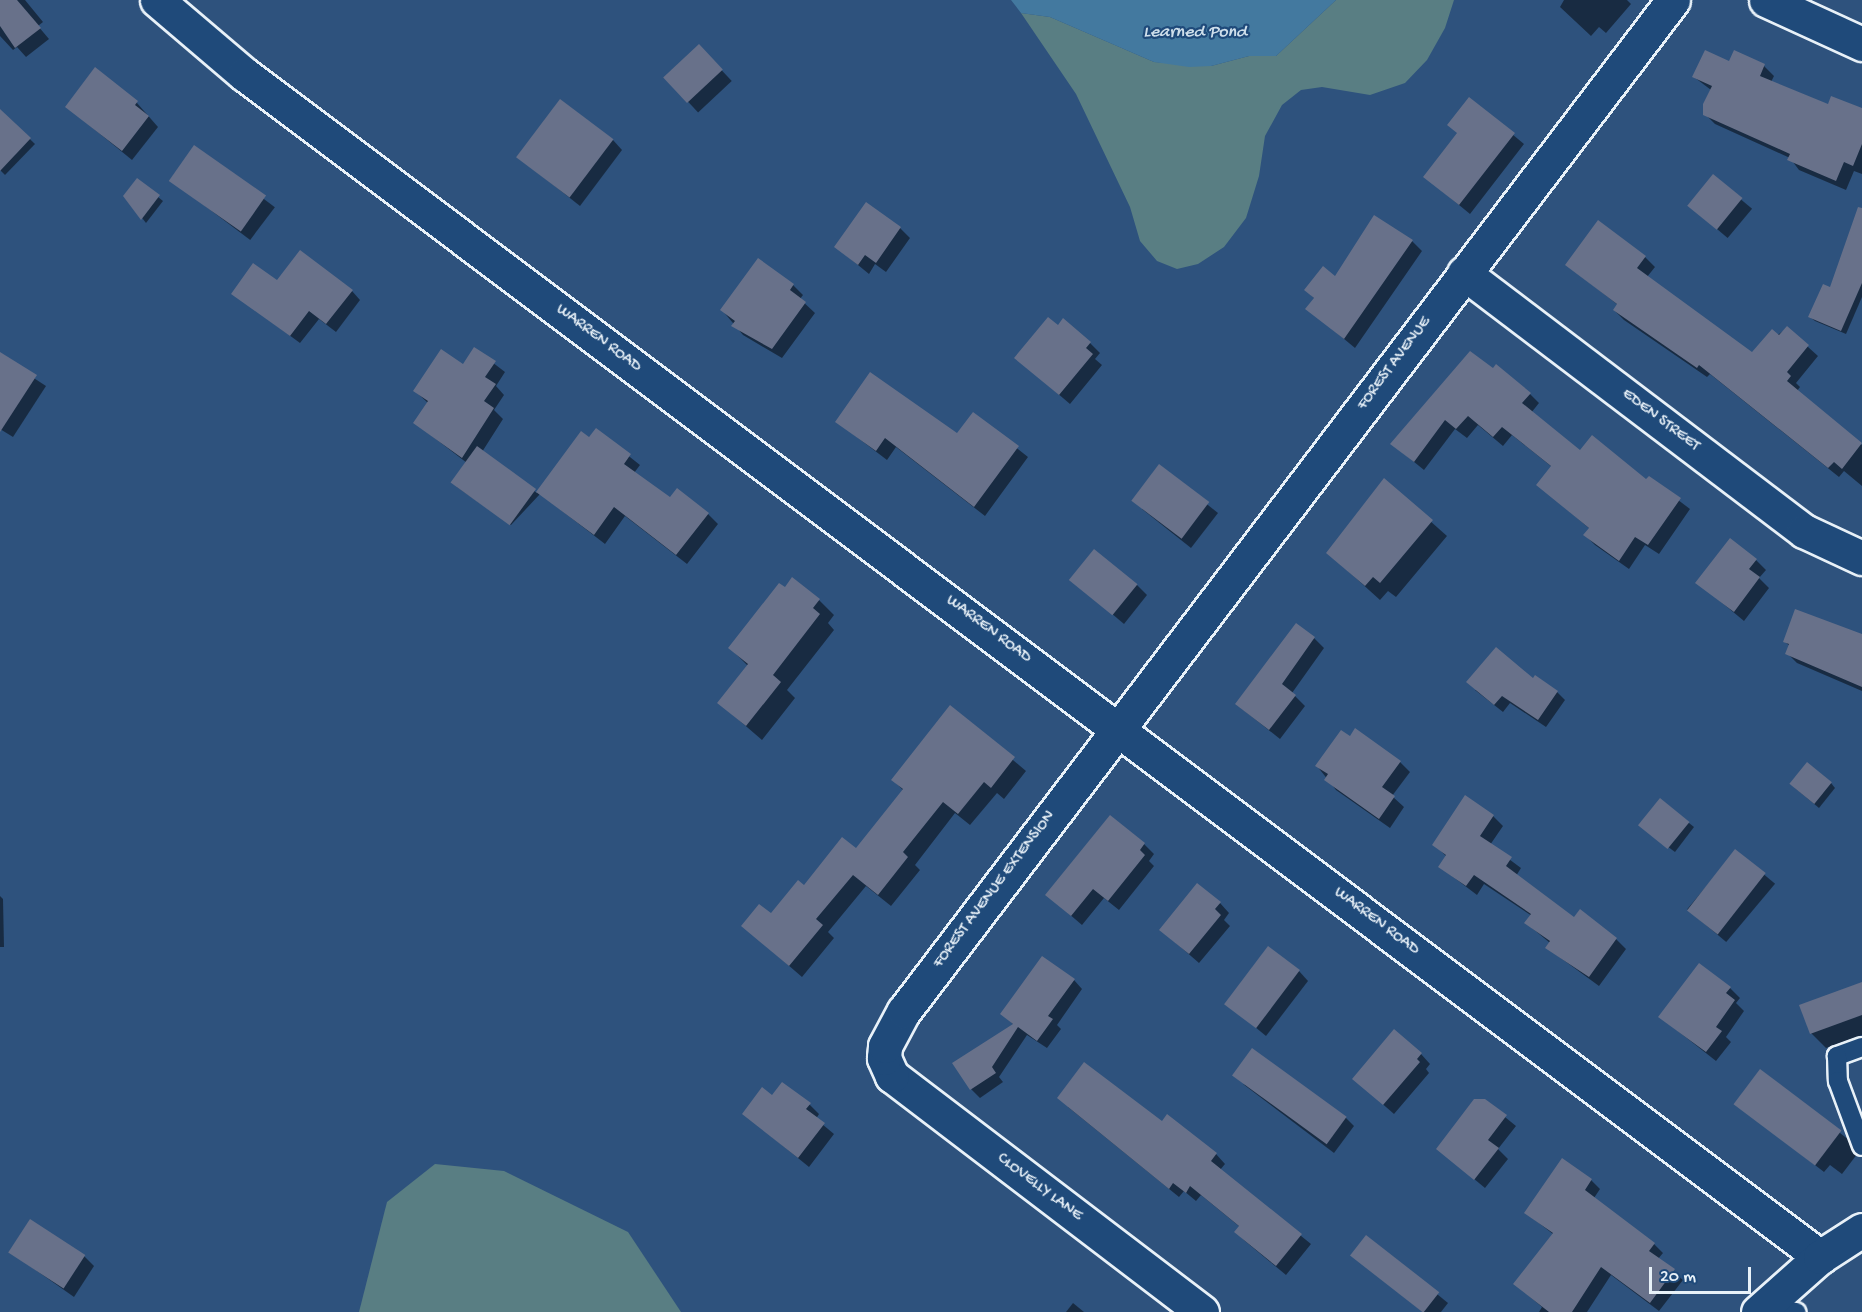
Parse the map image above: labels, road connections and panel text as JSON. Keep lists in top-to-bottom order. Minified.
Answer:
{"streets":{"street":["WARREN ROAD","FOREST AVENUE","EDEN STREET","FOREST AVENUE EXTENSION","CLOVELLY LANE"]},"crossings":[["WARREN ROAD","FOREST AVENUE"],["WARREN ROAD","FOREST AVENUE EXTENSION"],["FOREST AVENUE","EDEN STREET"],["FOREST AVENUE","FOREST AVENUE EXTENSION"],["FOREST AVENUE EXTENSION","CLOVELLY LANE"]],"water":["Learned Pond"],"scale_bar":"20 m"}
